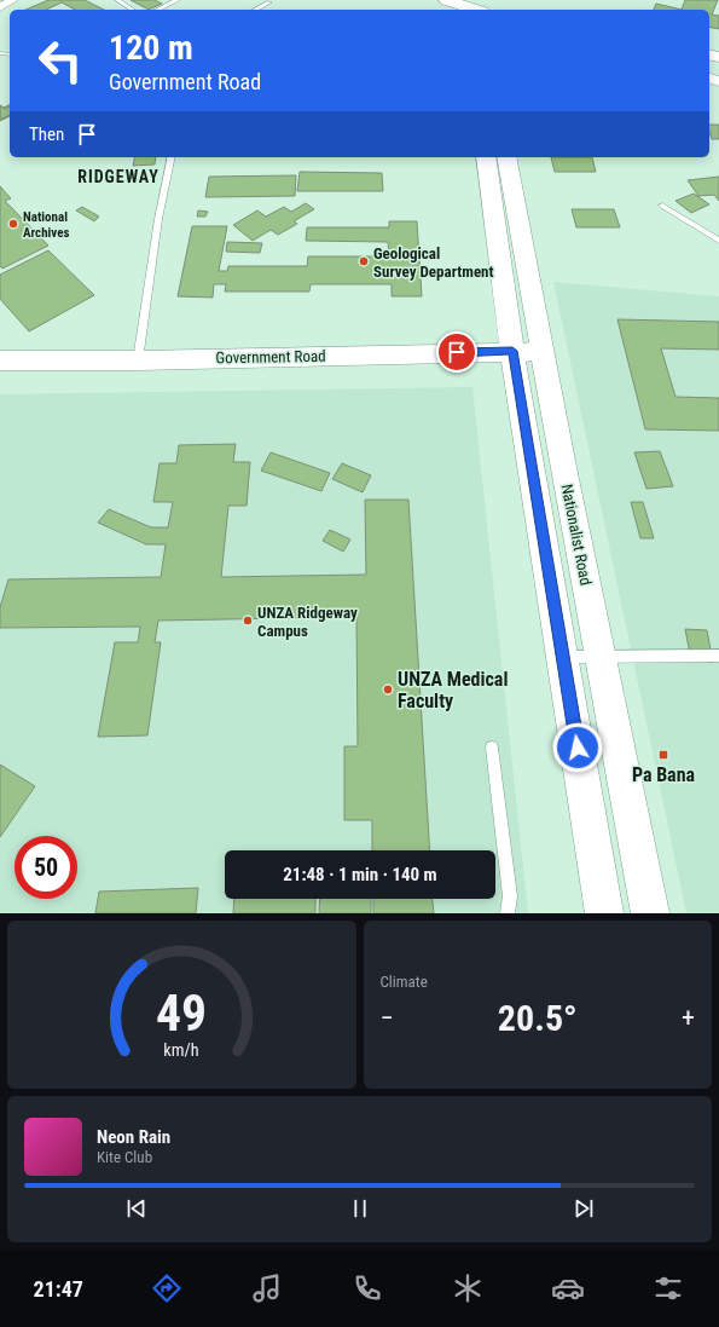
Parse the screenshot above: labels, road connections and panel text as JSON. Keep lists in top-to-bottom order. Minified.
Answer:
{"streets":{"main road":["Government Road","Nationalist Road"]},"crossings":[["Government Road","Nationalist Road"]],"districts":["RIDGEWAY"],"places":{"other":["National Archives","Geological Survey Department","UNZA Ridgeway Campus","UNZA Medical Faculty"],"transit":["Pa Bana"]},"page":{"turn":["120 m","Government Road"],"then":"Then","limit":"50","trip":"21:48 · 1 min · 140 m","tile":"Climate","heat":["−","20.5°","+"],"song":["Neon Rain","Kite Club"],"tabs":"21:47","gauge":["49","km/h"]}}
